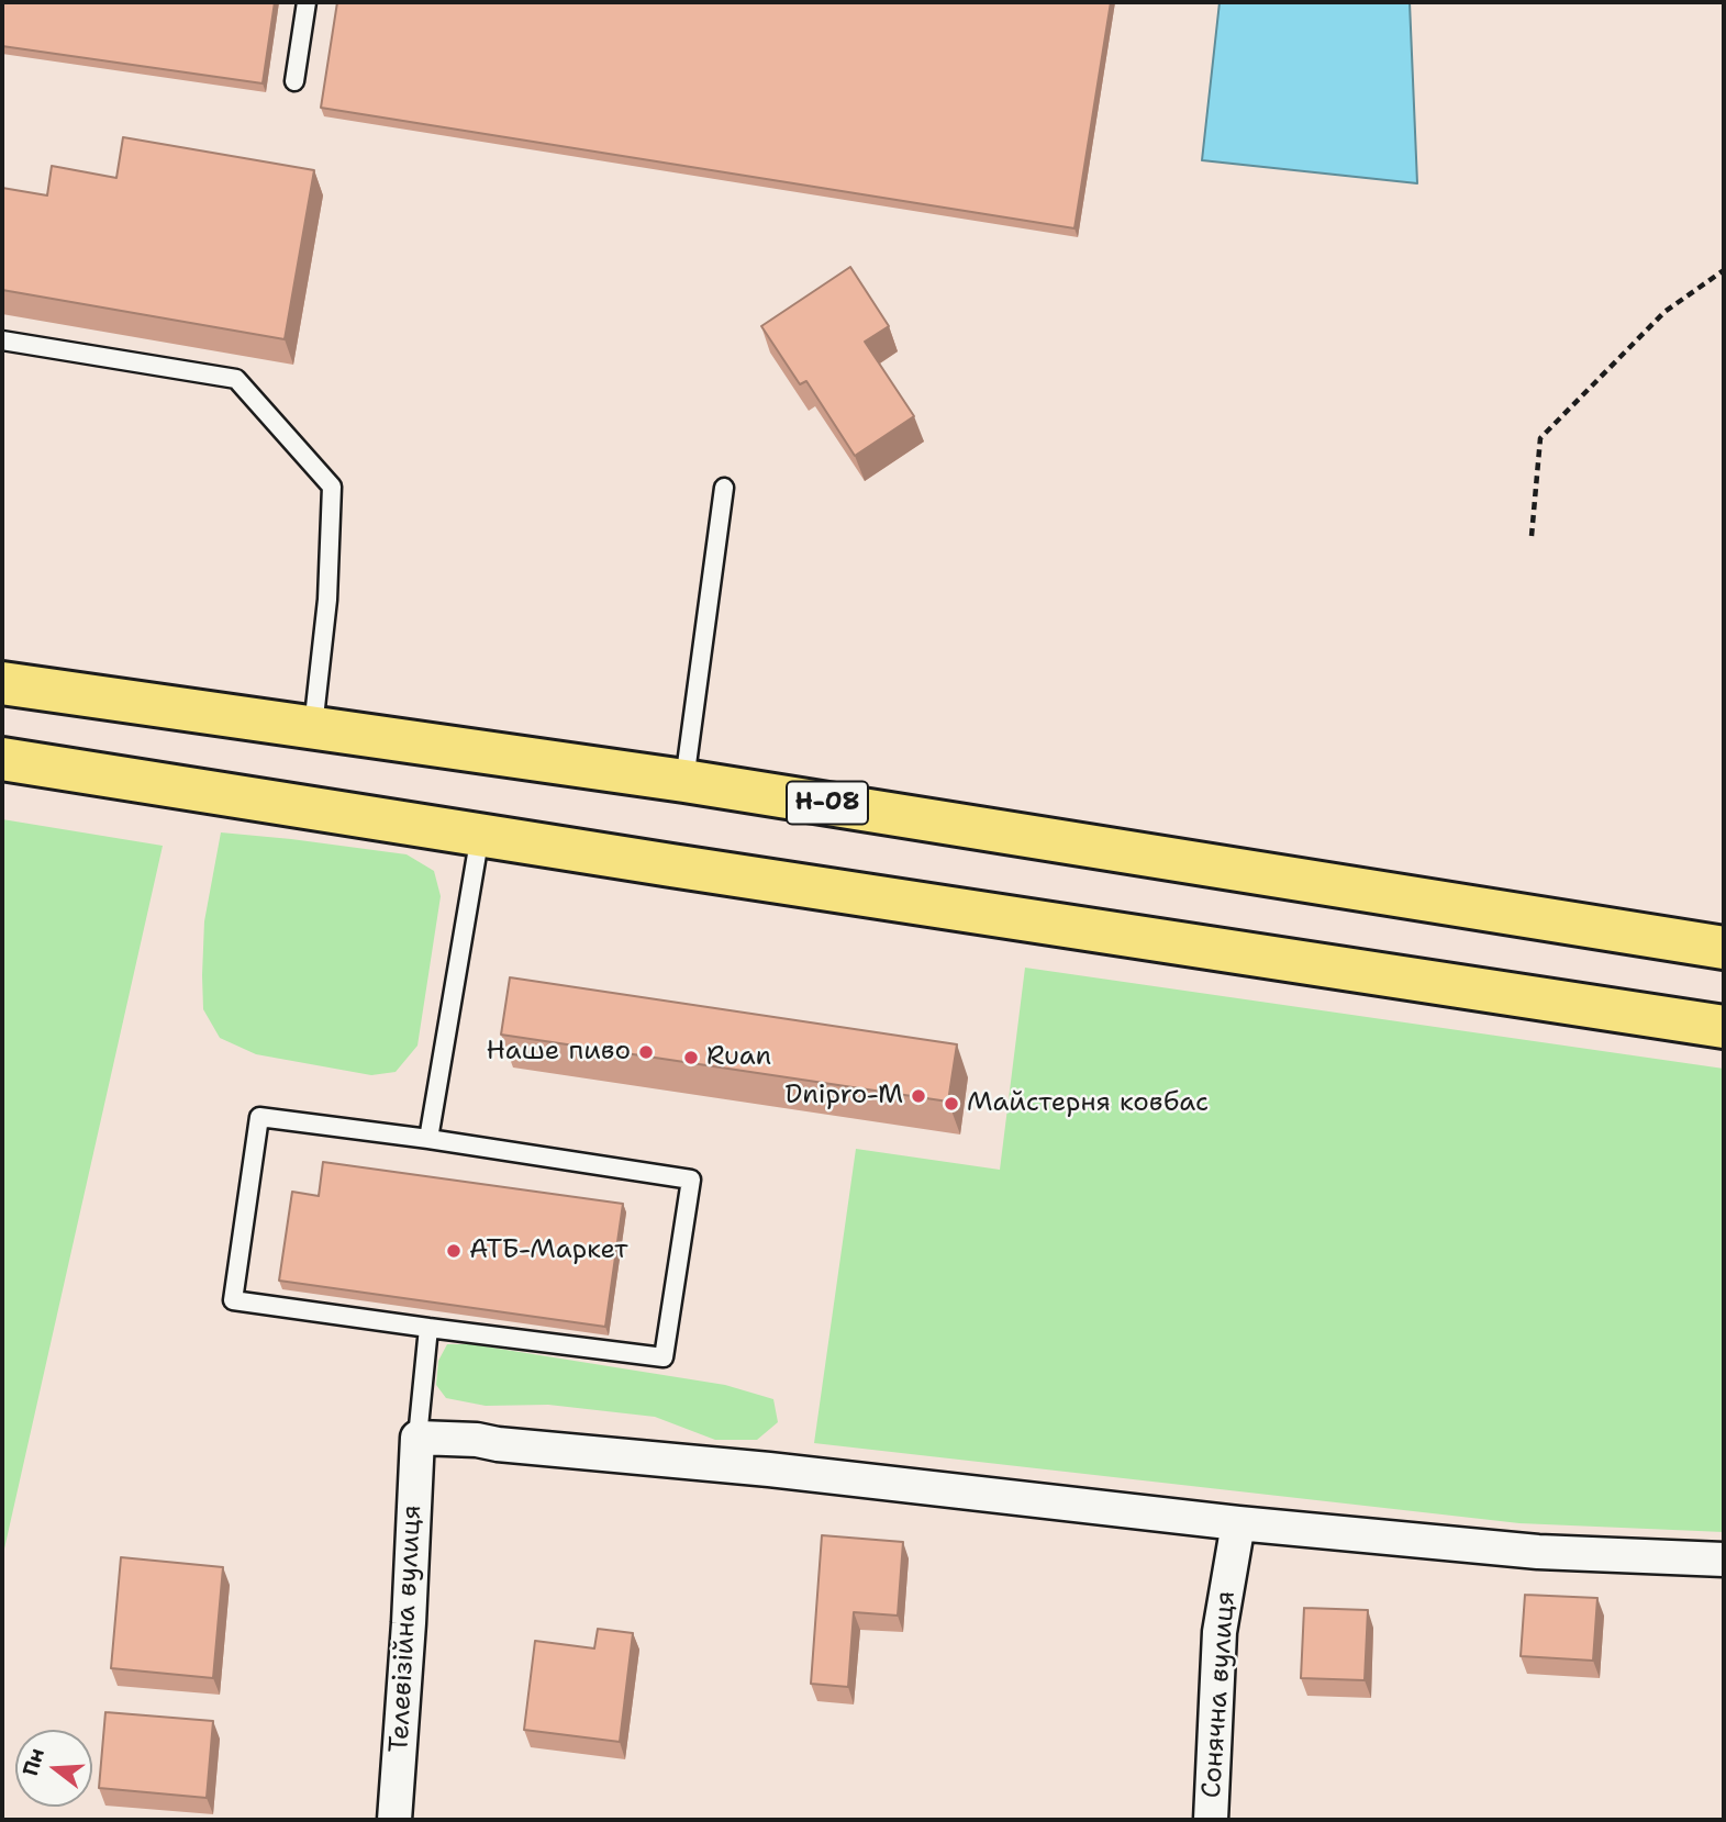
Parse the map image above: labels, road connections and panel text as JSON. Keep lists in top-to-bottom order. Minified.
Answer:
{"streets":{"main road":["Н-08"],"street":["Телевізійна вулиця","Сонячна вулиця"]},"places":["Наше пиво","Ruan","Dnipro-M","Майстерня ковбас","АТБ-Маркет"],"north":"left"}
